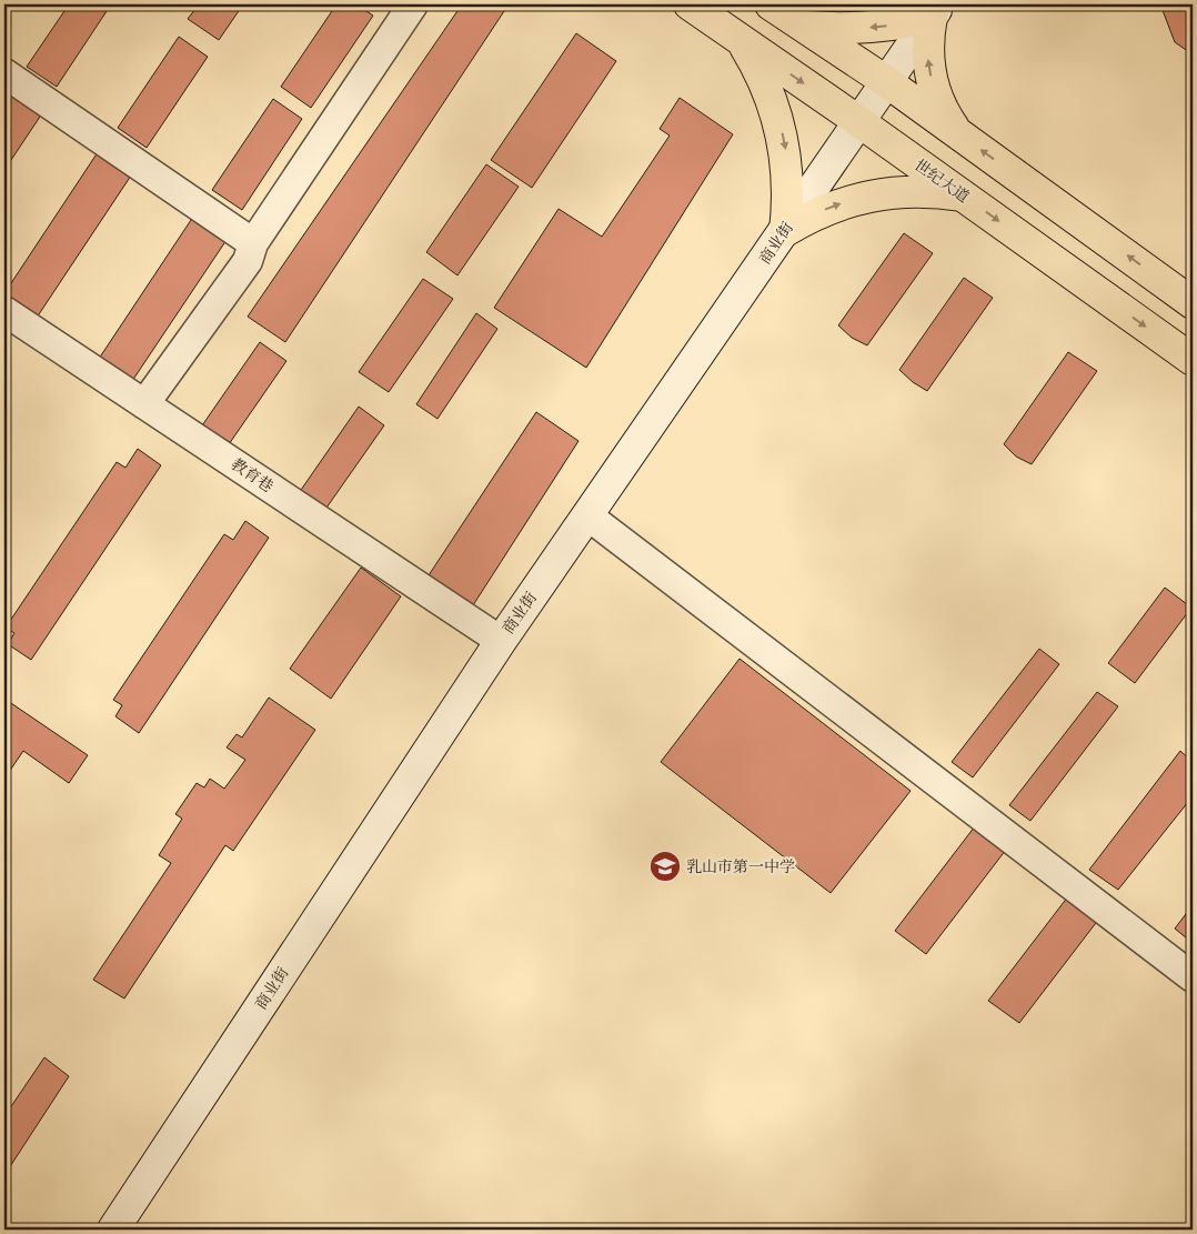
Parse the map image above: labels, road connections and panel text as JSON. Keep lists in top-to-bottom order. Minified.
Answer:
{"streets":{"main road":["世纪大道"],"street":["商业街","教育巷"]},"crossings":[["商业街","教育巷"]],"places":{"school or university":["乳山市第一中学"]}}
